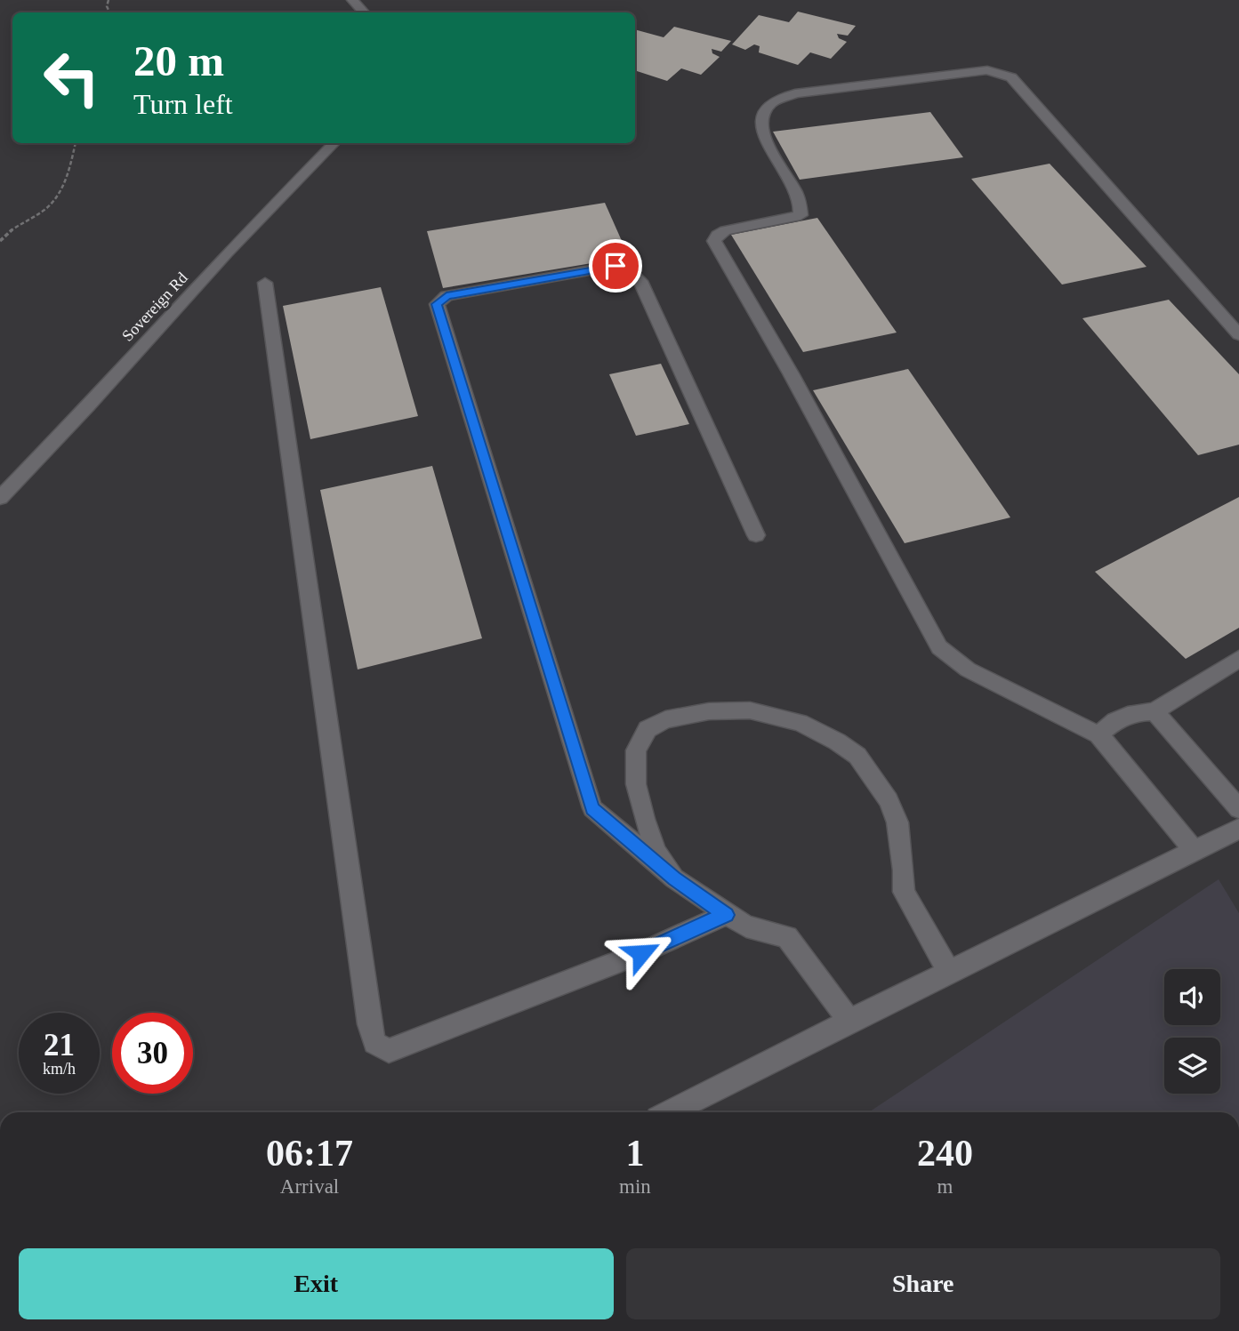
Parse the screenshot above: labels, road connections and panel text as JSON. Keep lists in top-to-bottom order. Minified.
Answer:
{"streets":{"street":["Sovereign Rd"]},"page":{"turn":["20 m","Turn left"],"speed":"21 km/h","limit":"30","eta":["06:17","Arrival","1","min","240","m"],"buttons":["Exit","Share"]}}
